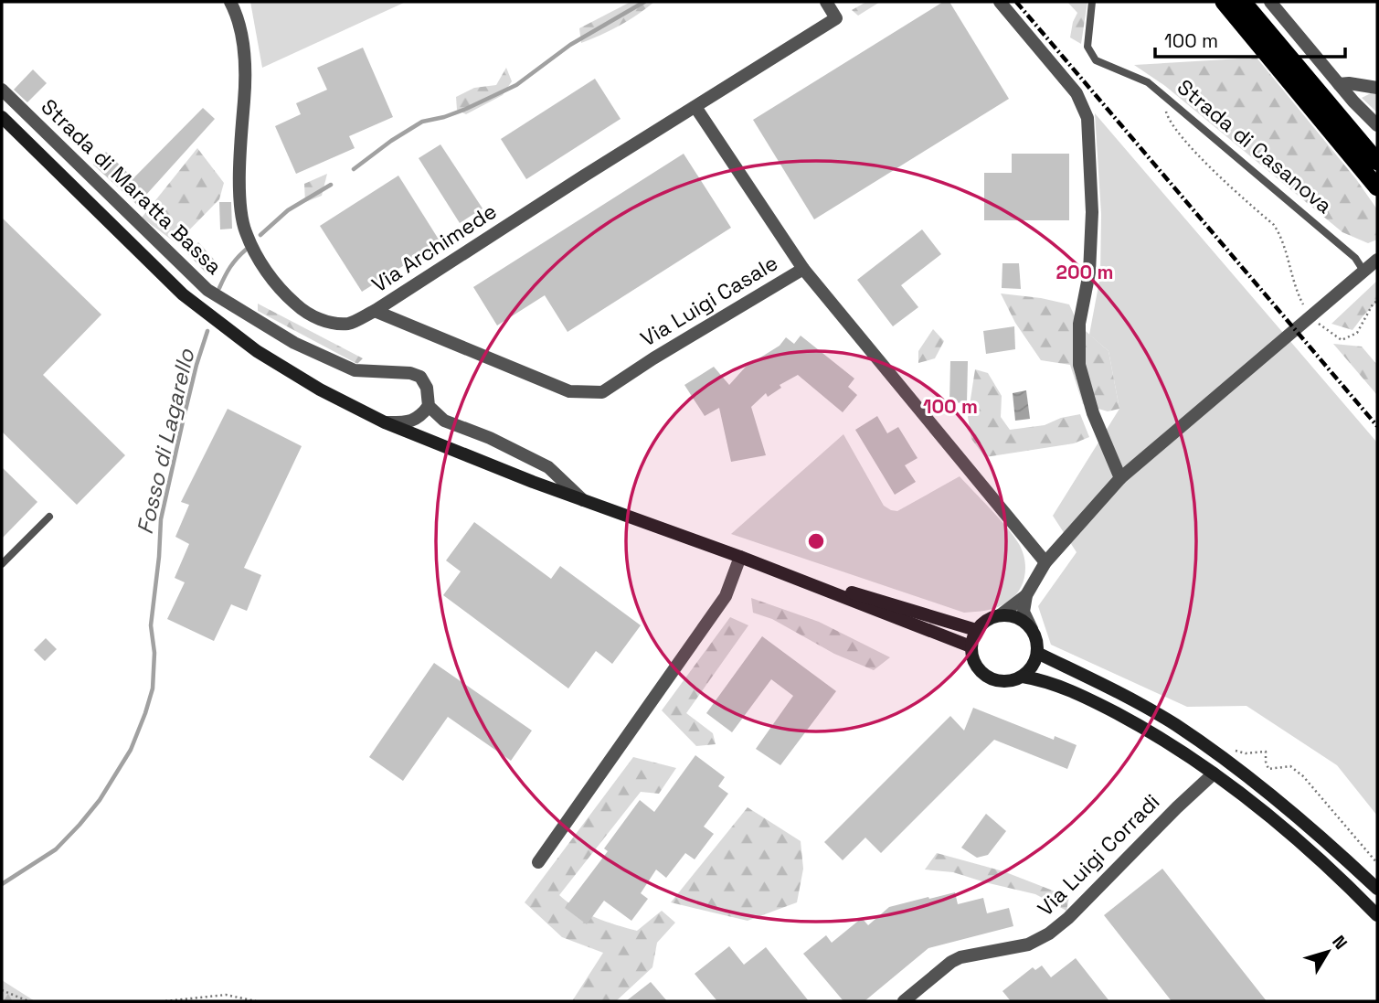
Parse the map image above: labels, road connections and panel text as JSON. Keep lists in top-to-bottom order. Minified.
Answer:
{"streets":{"main road":["Strada di Maratta Bassa"],"street":["Via Archimede","Via Luigi Casale","Via Luigi Corradi"],"lane":["Strada di Casanova"]},"crossings":[["Via Archimede","Via Luigi Casale"]],"water":["Fosso di Lagarello"],"scale_bar":"100 m","north":"top right","rings":["200 m","100 m"]}
